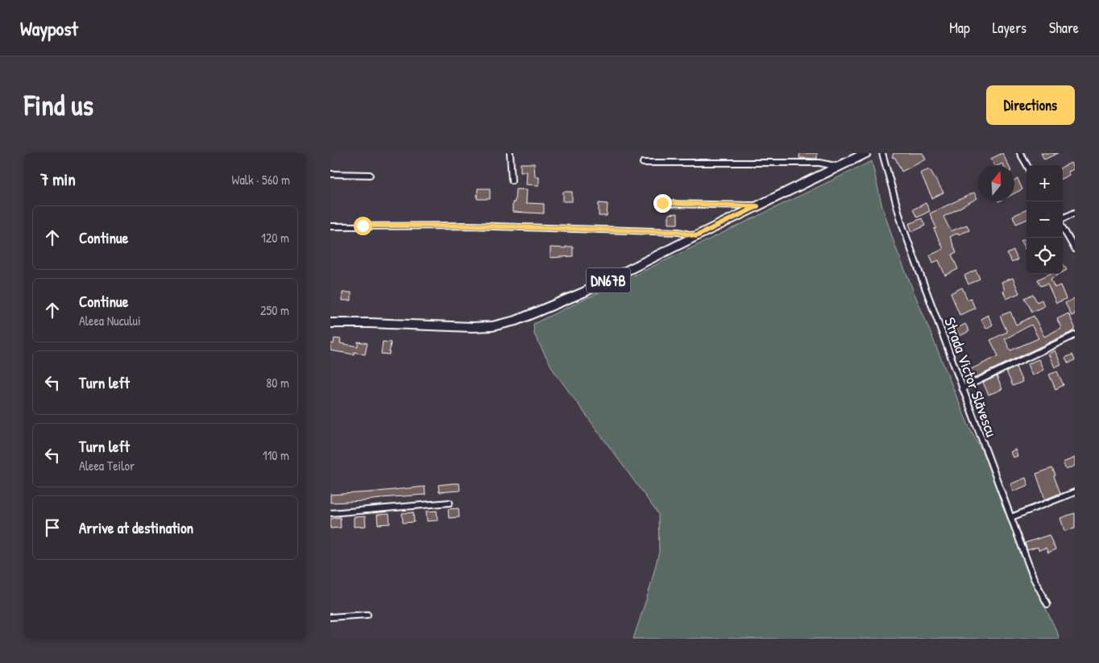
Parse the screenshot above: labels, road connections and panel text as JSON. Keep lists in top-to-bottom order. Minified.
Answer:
{"streets":{"main road":["DN67B"],"street":["Strada Victor Slăvescu"]},"north":"top","page":{"header":"Waypost","nav":["Map","Layers","Share"],"buttons":"Directions","title":"Find us","heading":["7 min","Walk · 560 m"],"map_buttons":["+","−"],"list":[["Continue","120 m"],["Continue","Aleea Nucului","250 m"],["Turn left","80 m"],["Turn left","Aleea Teilor","110 m"],"Arrive at destination"]}}
